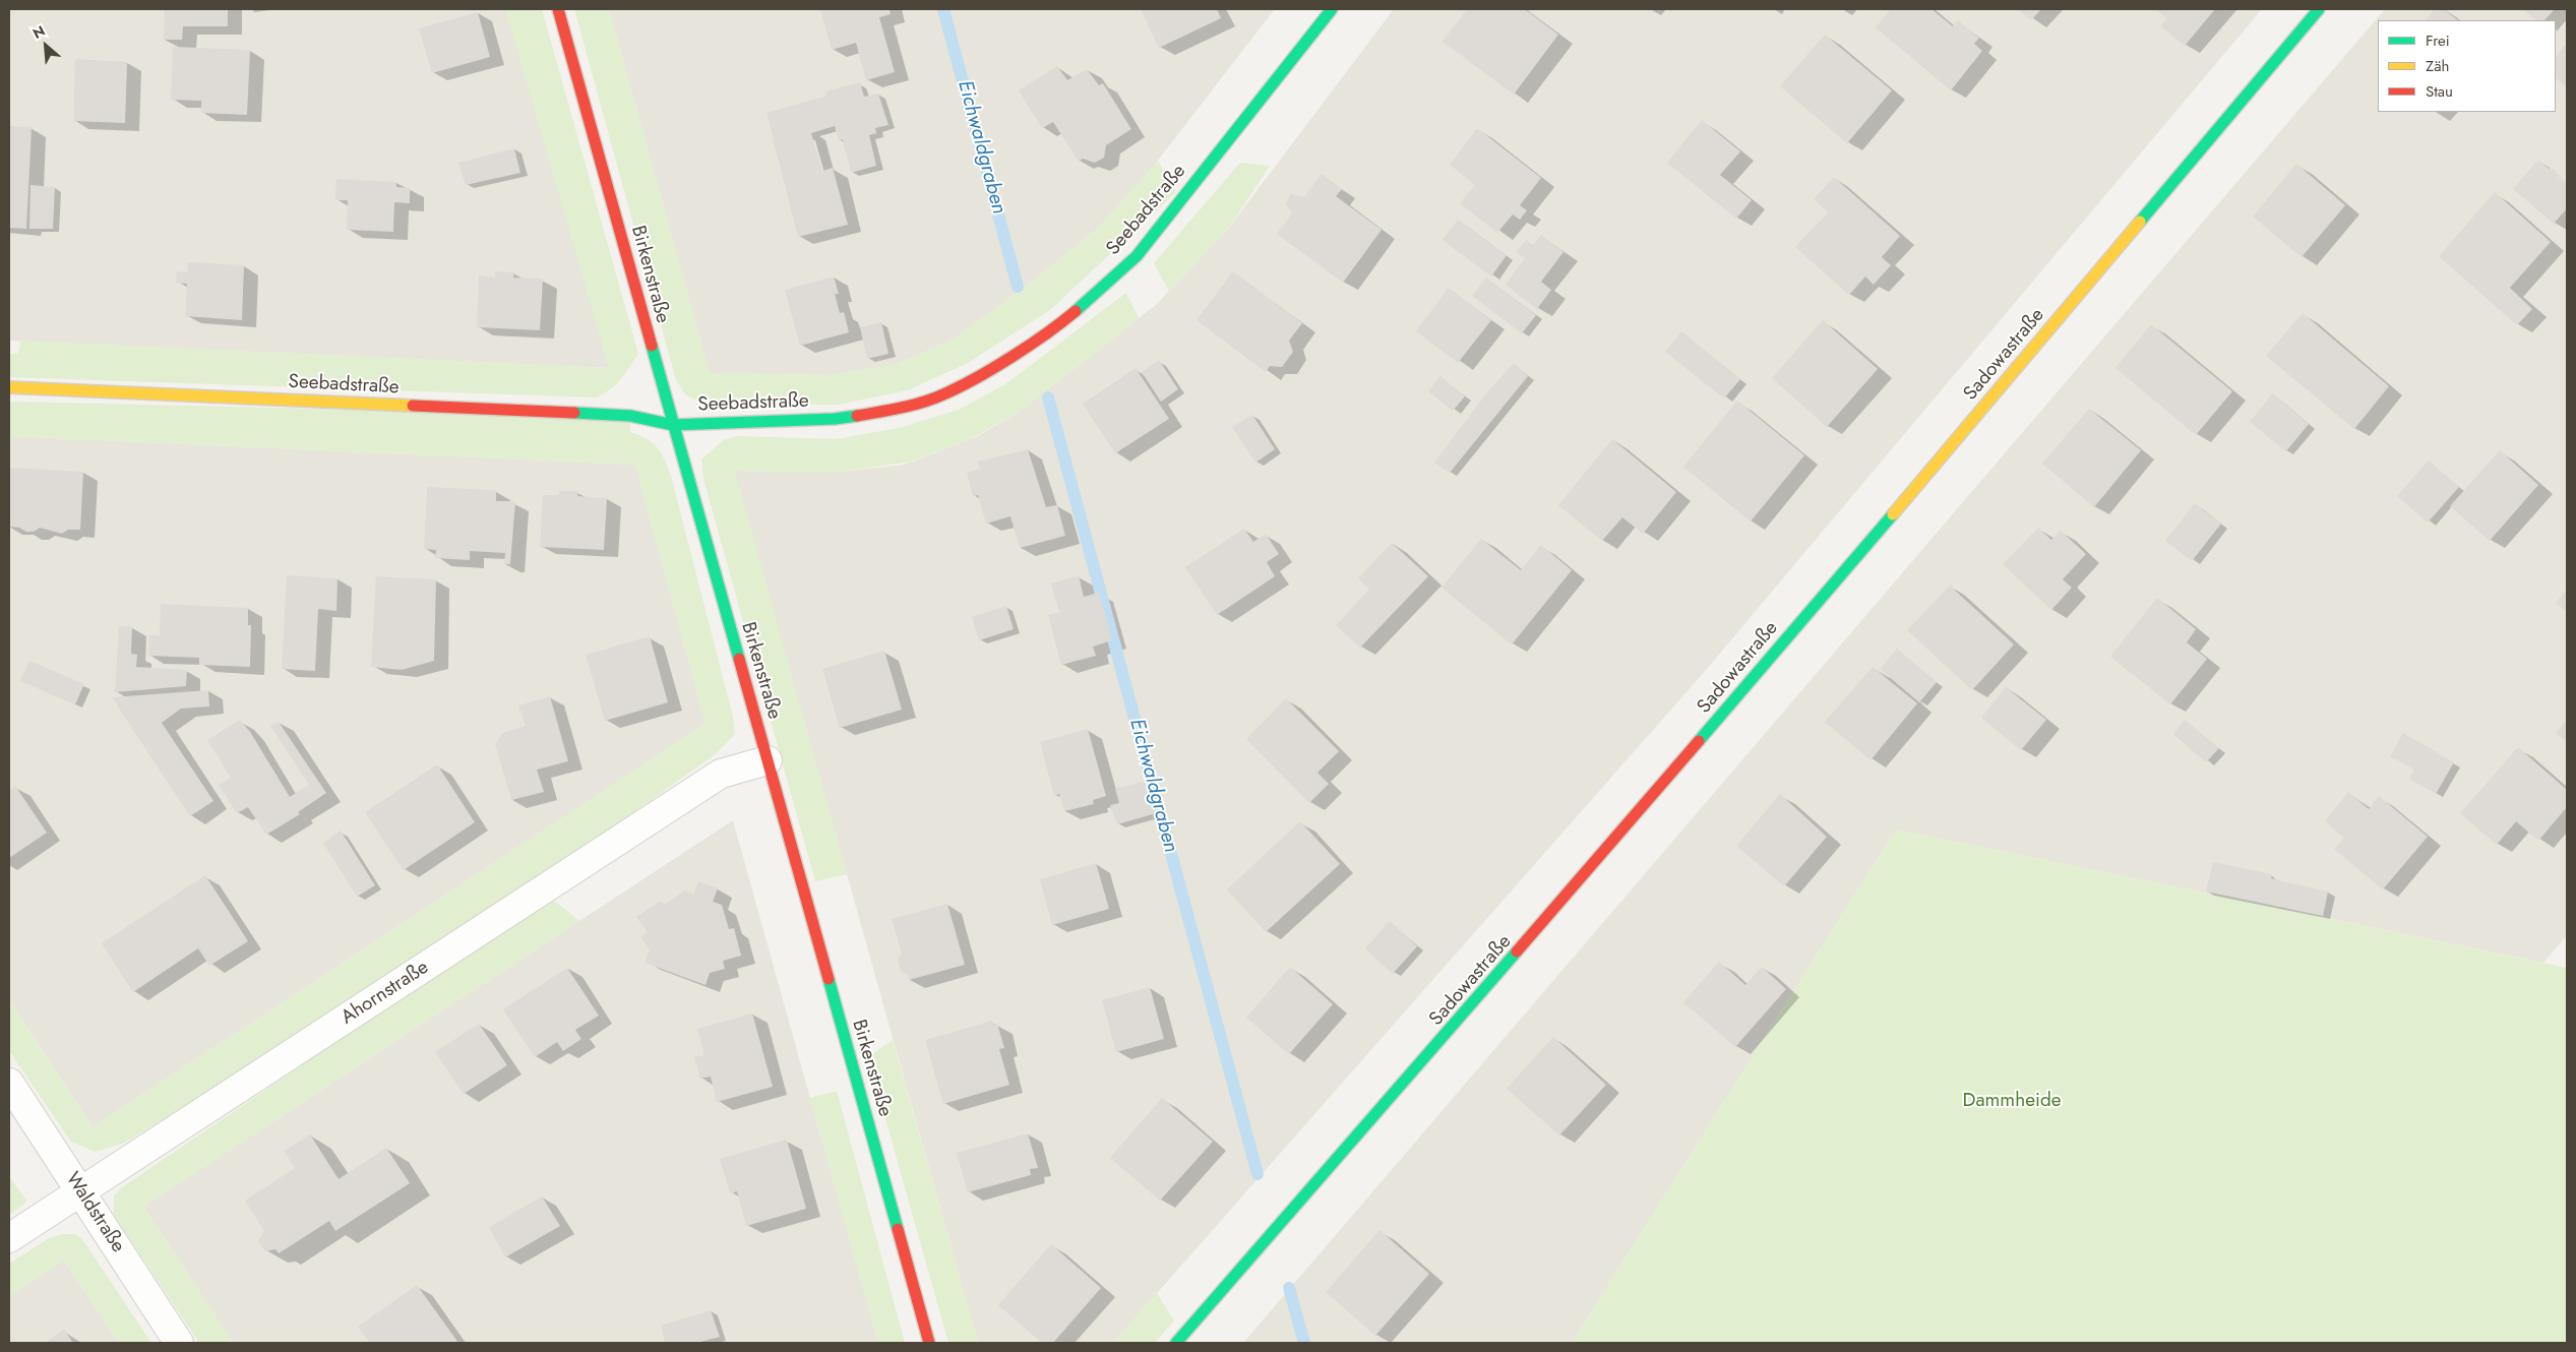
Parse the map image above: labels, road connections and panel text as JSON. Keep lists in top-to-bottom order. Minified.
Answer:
{"streets":{"street":["Seebadstraße","Birkenstraße","Sadowastraße","Ahornstraße","Waldstraße"]},"crossings":[["Seebadstraße","Birkenstraße"],["Birkenstraße","Ahornstraße"],["Ahornstraße","Waldstraße"]],"water":["Eichwaldgraben"],"parks":["Dammheide"],"legend":["Frei","Zäh","Stau"],"north":"top left"}
